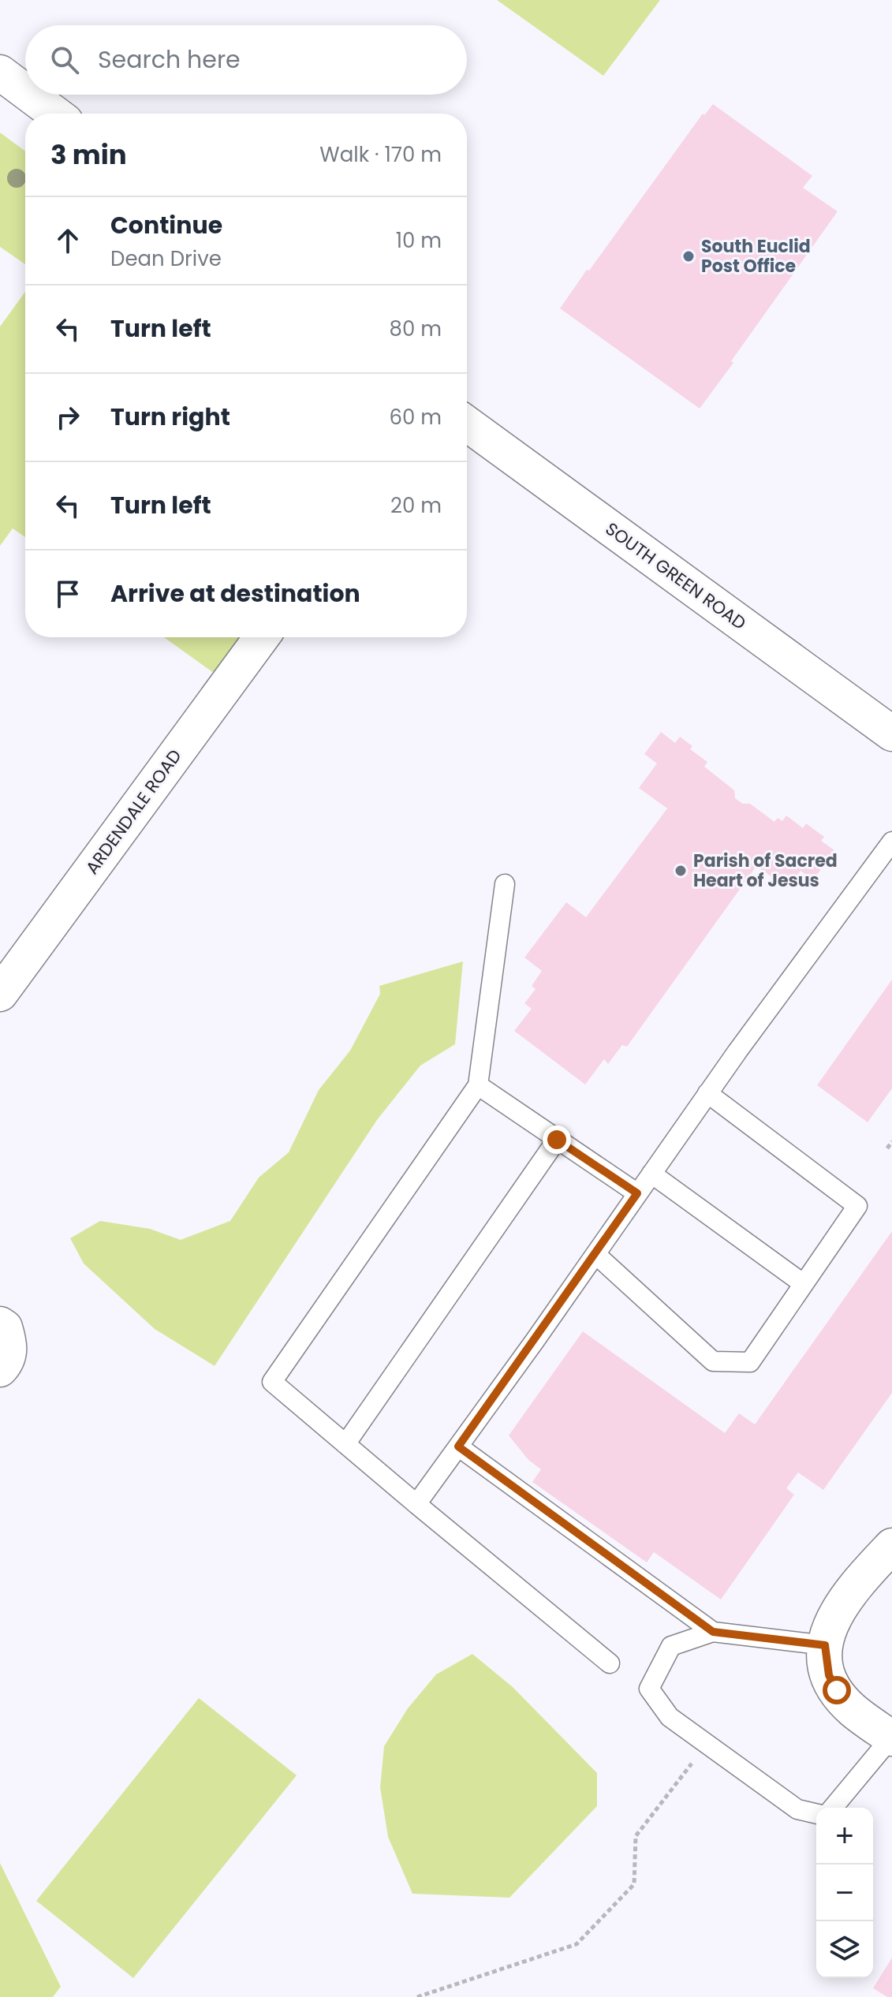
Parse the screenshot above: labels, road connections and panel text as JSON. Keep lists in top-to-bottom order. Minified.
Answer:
{"streets":{"street":["SOUTH GREEN ROAD","ARDENDALE ROAD"]},"places":["South Euclid Post Office","Parish of Sacred Heart of Jesus"],"page":{"search":"Search here","heading":["3 min","Walk · 170 m"],"list":[["Continue","Dean Drive","10 m"],["Turn left","80 m"],["Turn right","60 m"],["Turn left","20 m"],"Arrive at destination"],"map_buttons":["+","−"]}}
